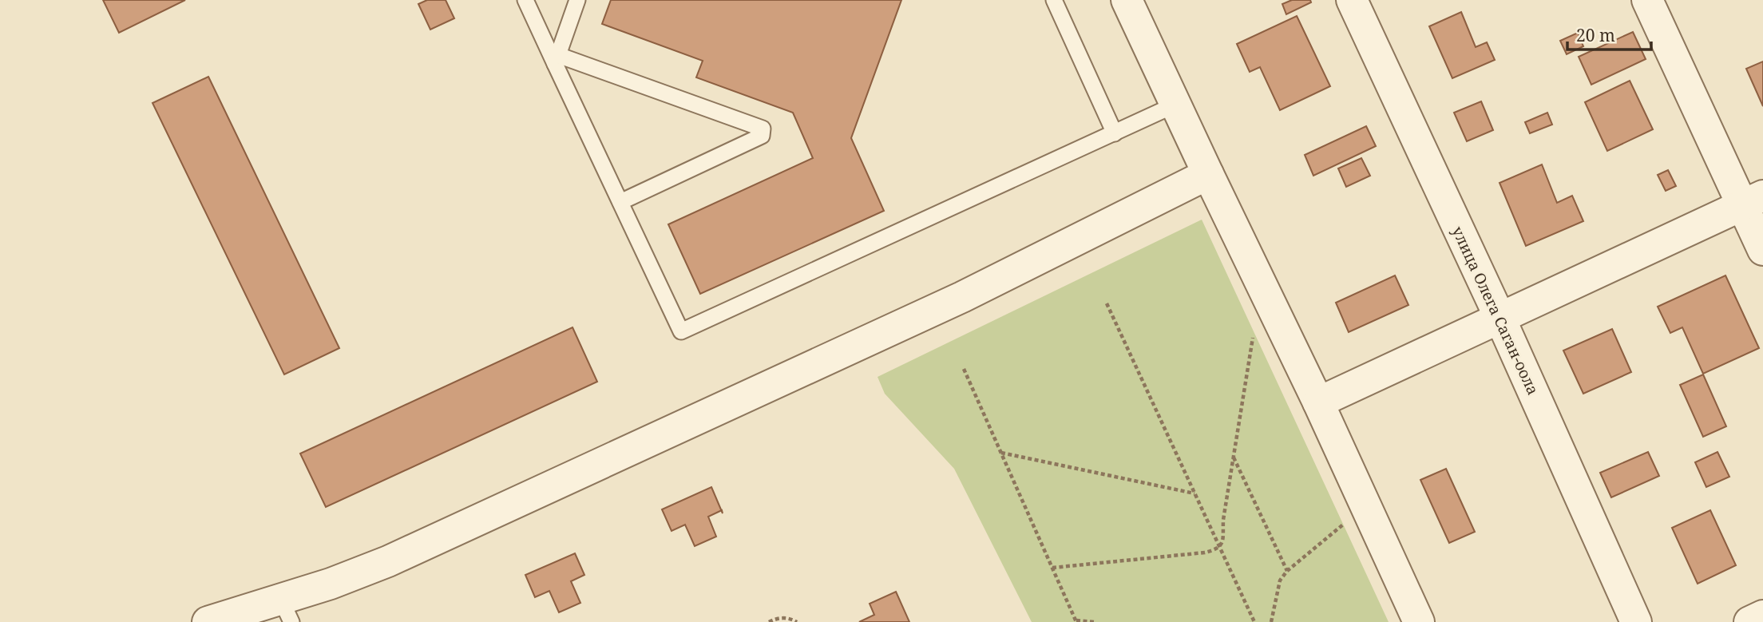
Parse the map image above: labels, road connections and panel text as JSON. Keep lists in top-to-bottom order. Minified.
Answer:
{"streets":{"street":["улица Олега Саган-оола"]},"scale_bar":"20 m"}
